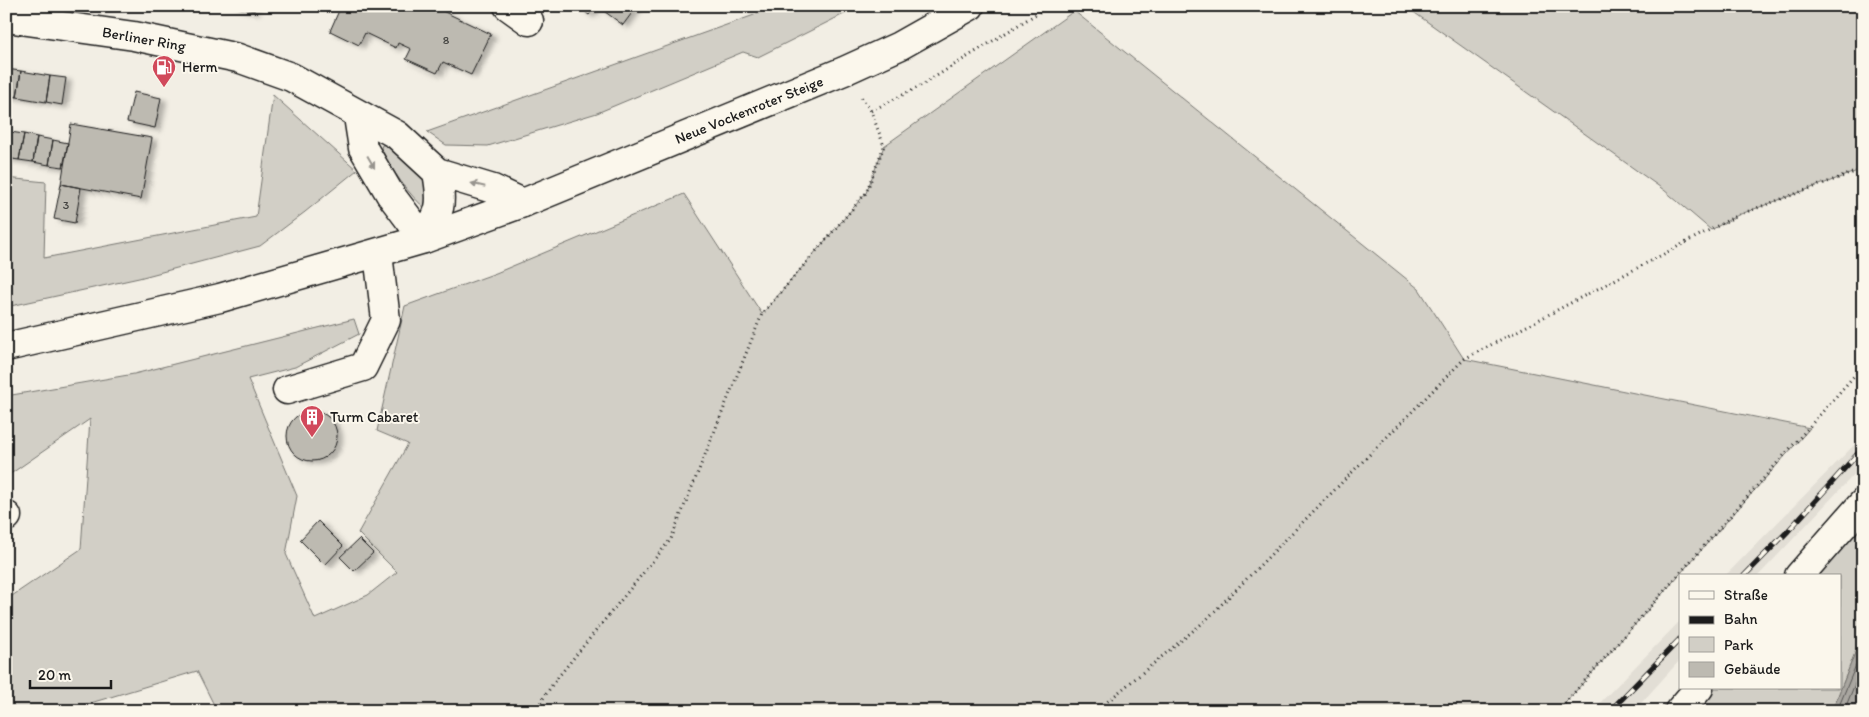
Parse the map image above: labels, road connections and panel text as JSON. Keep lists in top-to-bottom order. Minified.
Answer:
{"streets":{"main road":["Berliner Ring","Neue Vockenroter Steige"]},"crossings":[["Berliner Ring","Neue Vockenroter Steige"]],"places":{"fuel station":["Herm"],"building":["Turm Cabaret"]},"house_numbers":["8","3"],"legend":["Straße","Bahn","Park","Gebäude"],"scale_bar":"20 m"}
